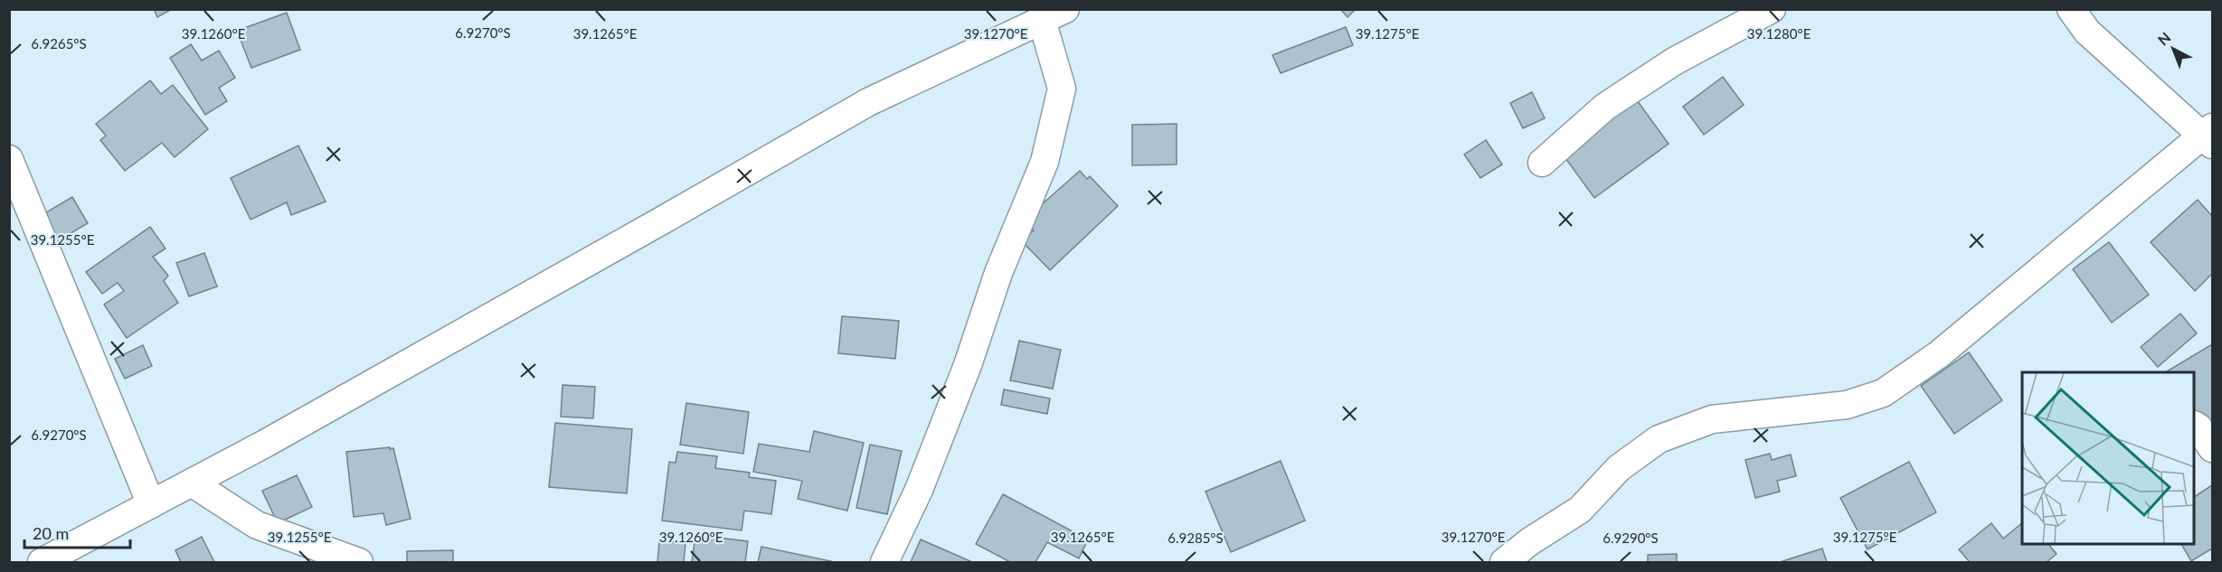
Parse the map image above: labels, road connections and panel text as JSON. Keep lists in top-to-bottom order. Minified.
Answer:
{"scale_bar":"20 m","north":"top left","coordinates":["6.9270°S","39.1280°E","39.1260°E","39.1265°E","39.1270°E","39.1275°E","6.9265°S","39.1255°E","6.9285°S","6.9290°S"]}
